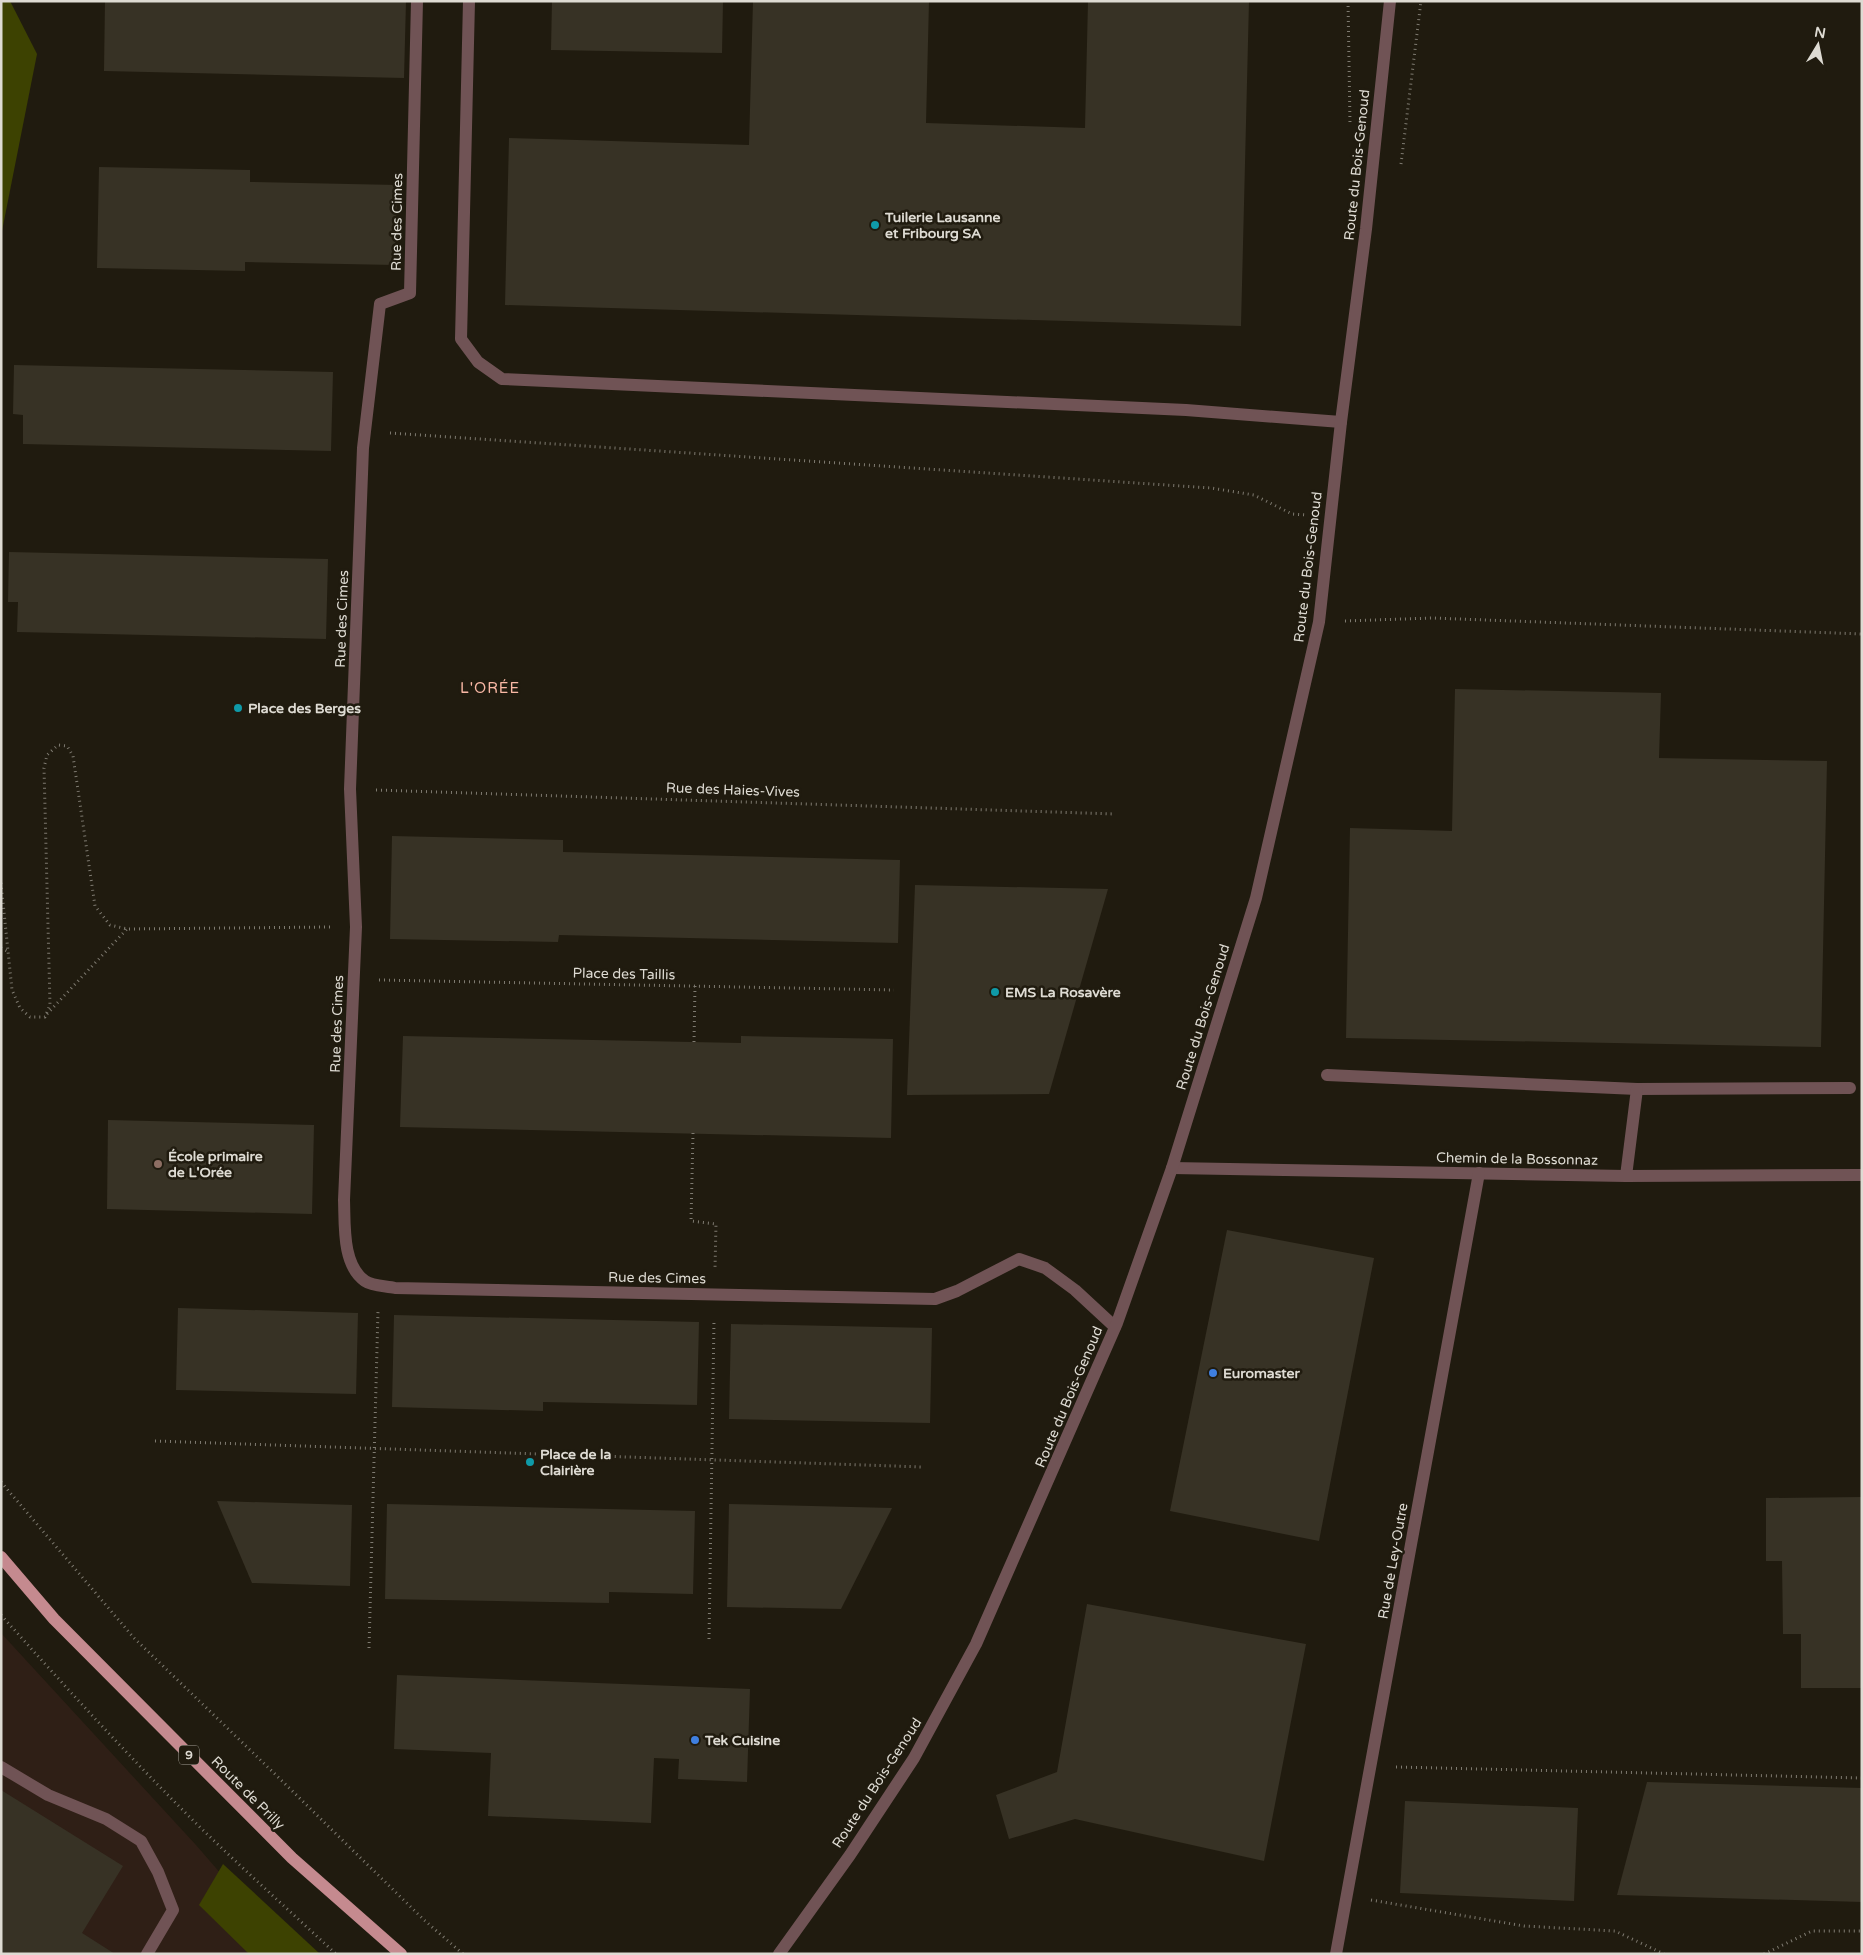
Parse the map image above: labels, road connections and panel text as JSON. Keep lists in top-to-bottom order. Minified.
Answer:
{"streets":{"main road":["9","Route de Prilly"],"street":["Route du Bois-Genoud","Rue des Cimes","Chemin de la Bossonnaz","Rue de Ley-Outre"],"path":["Rue des Haies-Vives","Place des Taillis"]},"crossings":[["Route du Bois-Genoud","Rue des Cimes"],["Route du Bois-Genoud","Chemin de la Bossonnaz"],["Rue des Cimes","Rue des Haies-Vives"],["Rue des Cimes","Place des Taillis"],["Chemin de la Bossonnaz","Rue de Ley-Outre"]],"districts":["L'ORÉE"],"places":["Tuilerie Lausanne et Fribourg SA","Place des Berges","EMS La Rosavère","École primaire de L'Orée","Euromaster","Place de la Clairière","Tek Cuisine"],"north":"top"}
